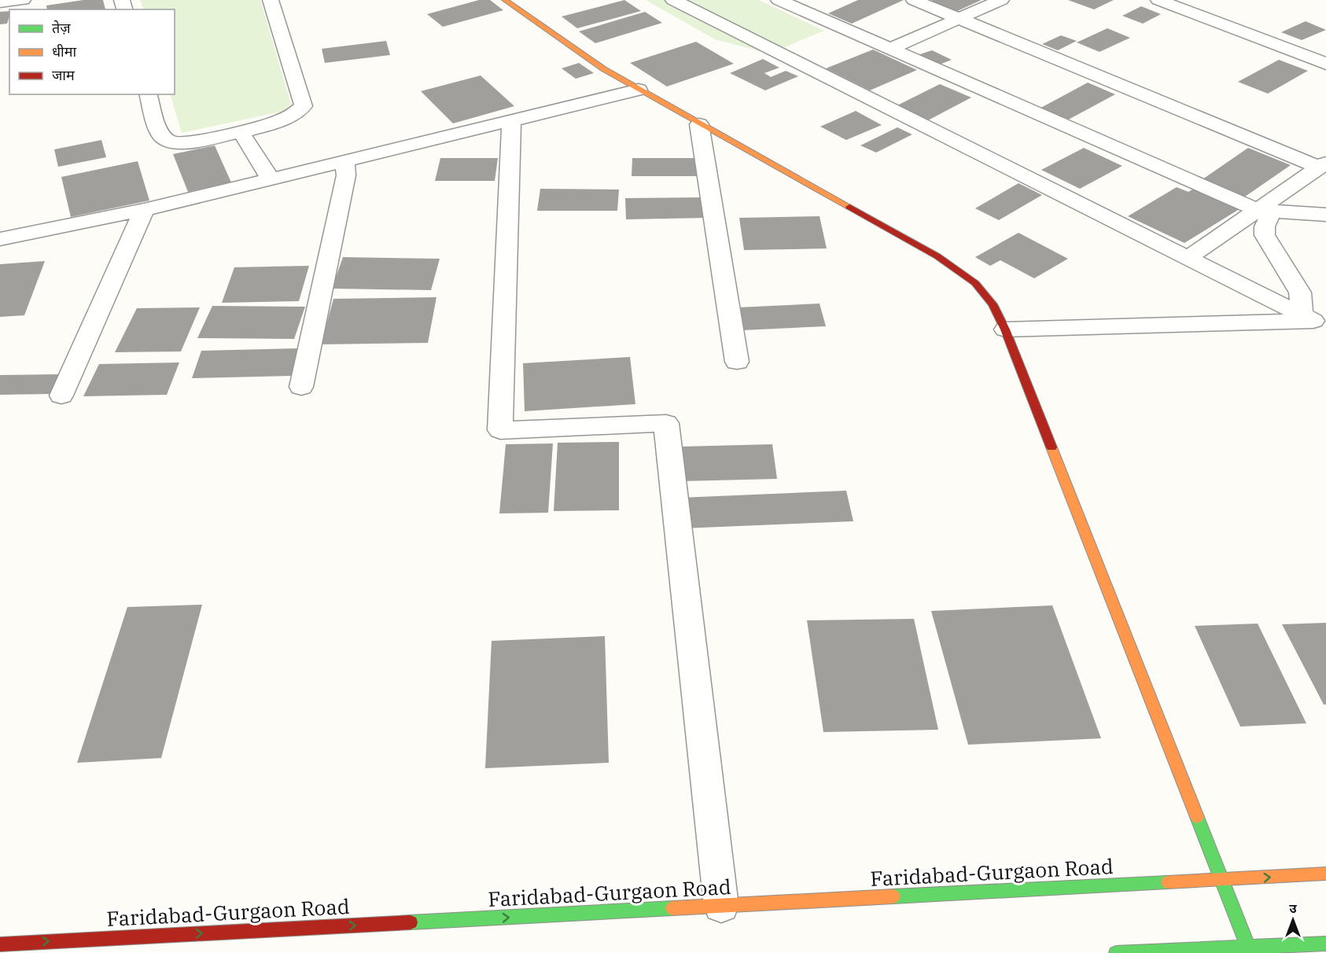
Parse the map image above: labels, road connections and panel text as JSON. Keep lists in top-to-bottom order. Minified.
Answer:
{"streets":{"street":["Faridabad-Gurgaon Road"]},"one_way":["Faridabad-Gurgaon Road"],"legend":["तेज़","धीमा","जाम"],"north":"top"}
